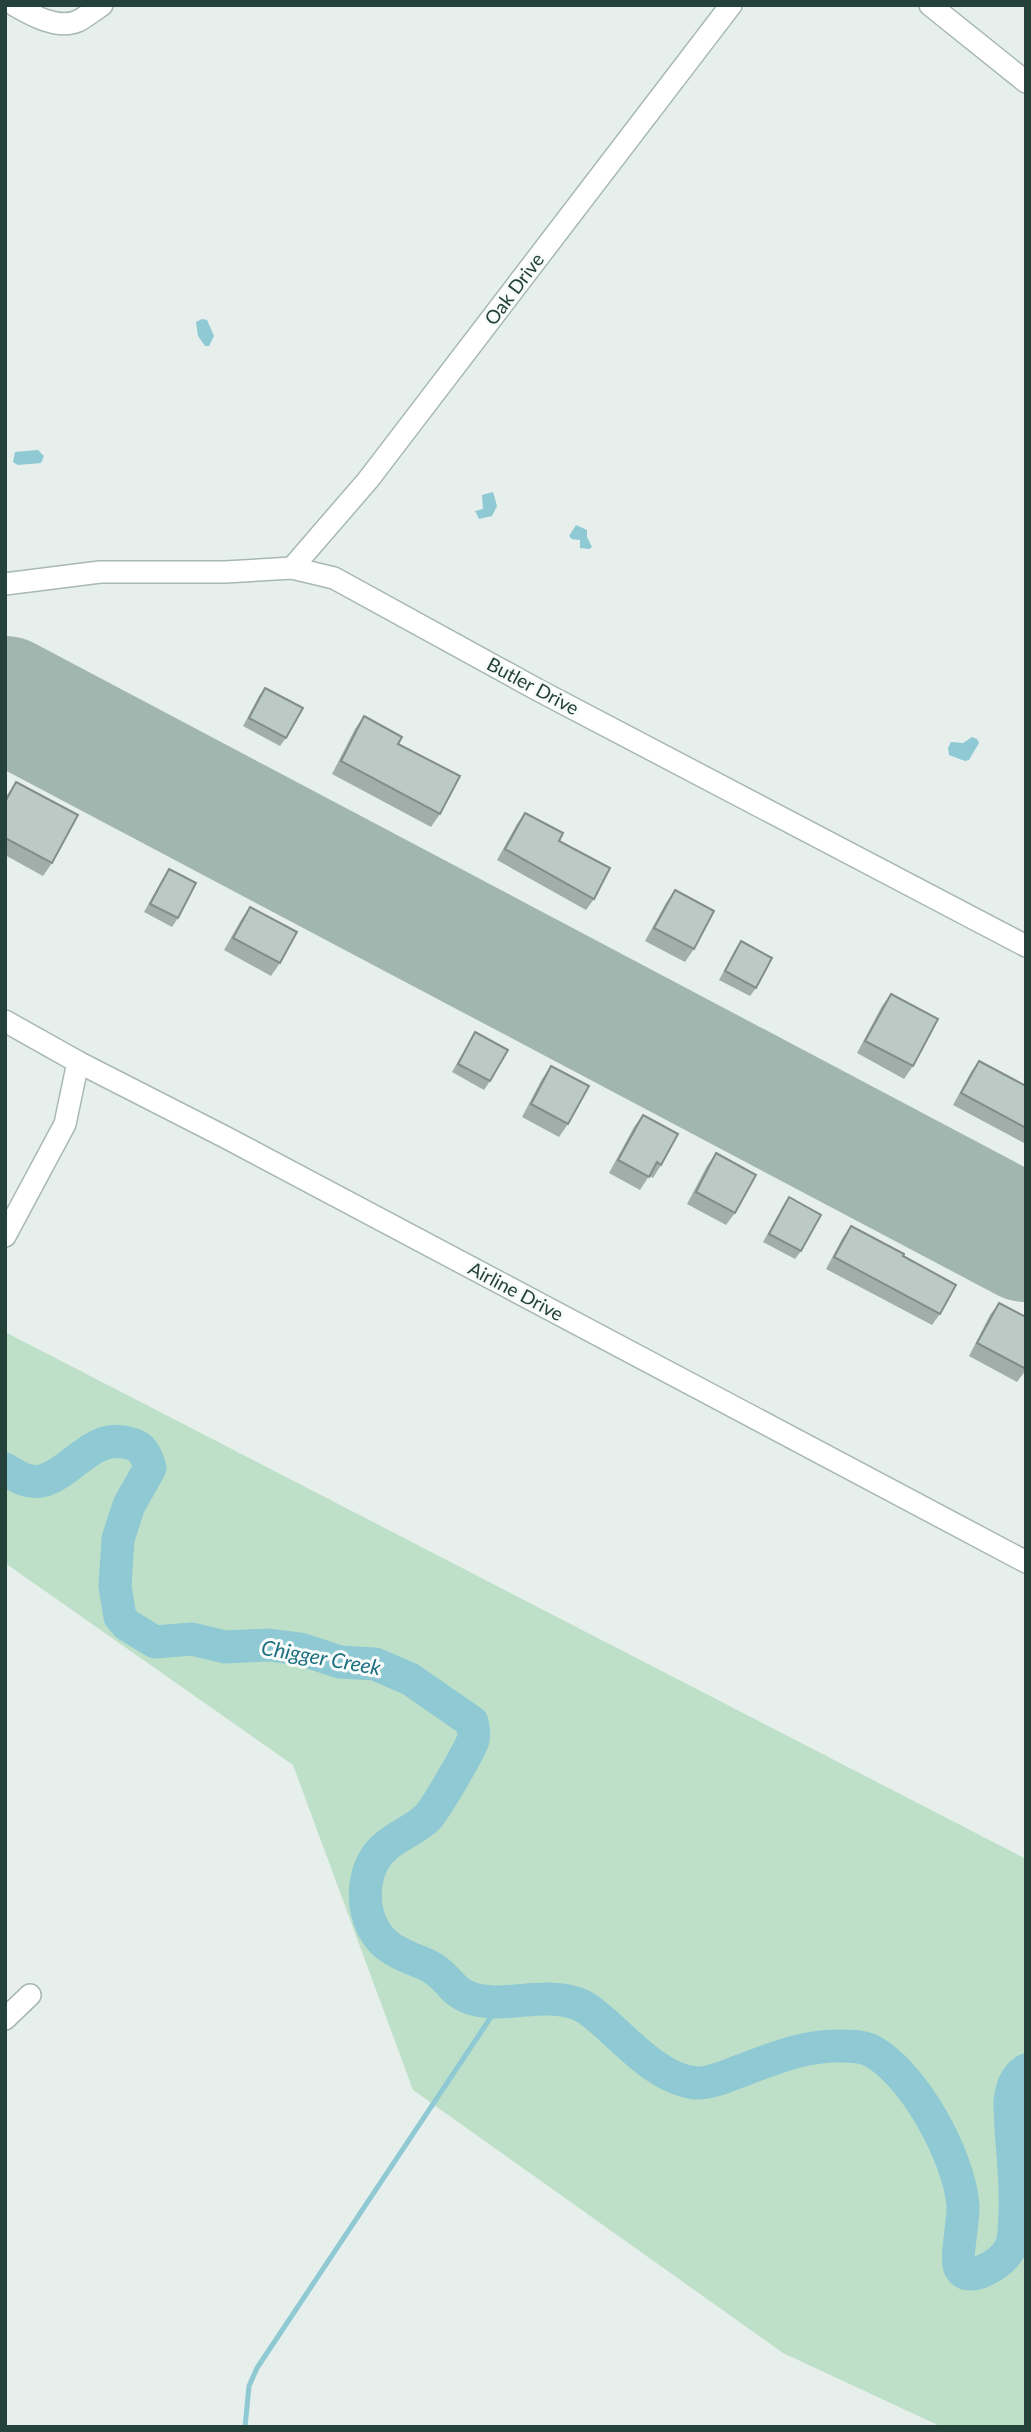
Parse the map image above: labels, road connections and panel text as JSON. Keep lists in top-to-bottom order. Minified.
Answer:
{"streets":{"street":["Oak Drive","Butler Drive","Airline Drive"]},"crossings":[["Oak Drive","Butler Drive"]],"water":["Chigger Creek"]}
